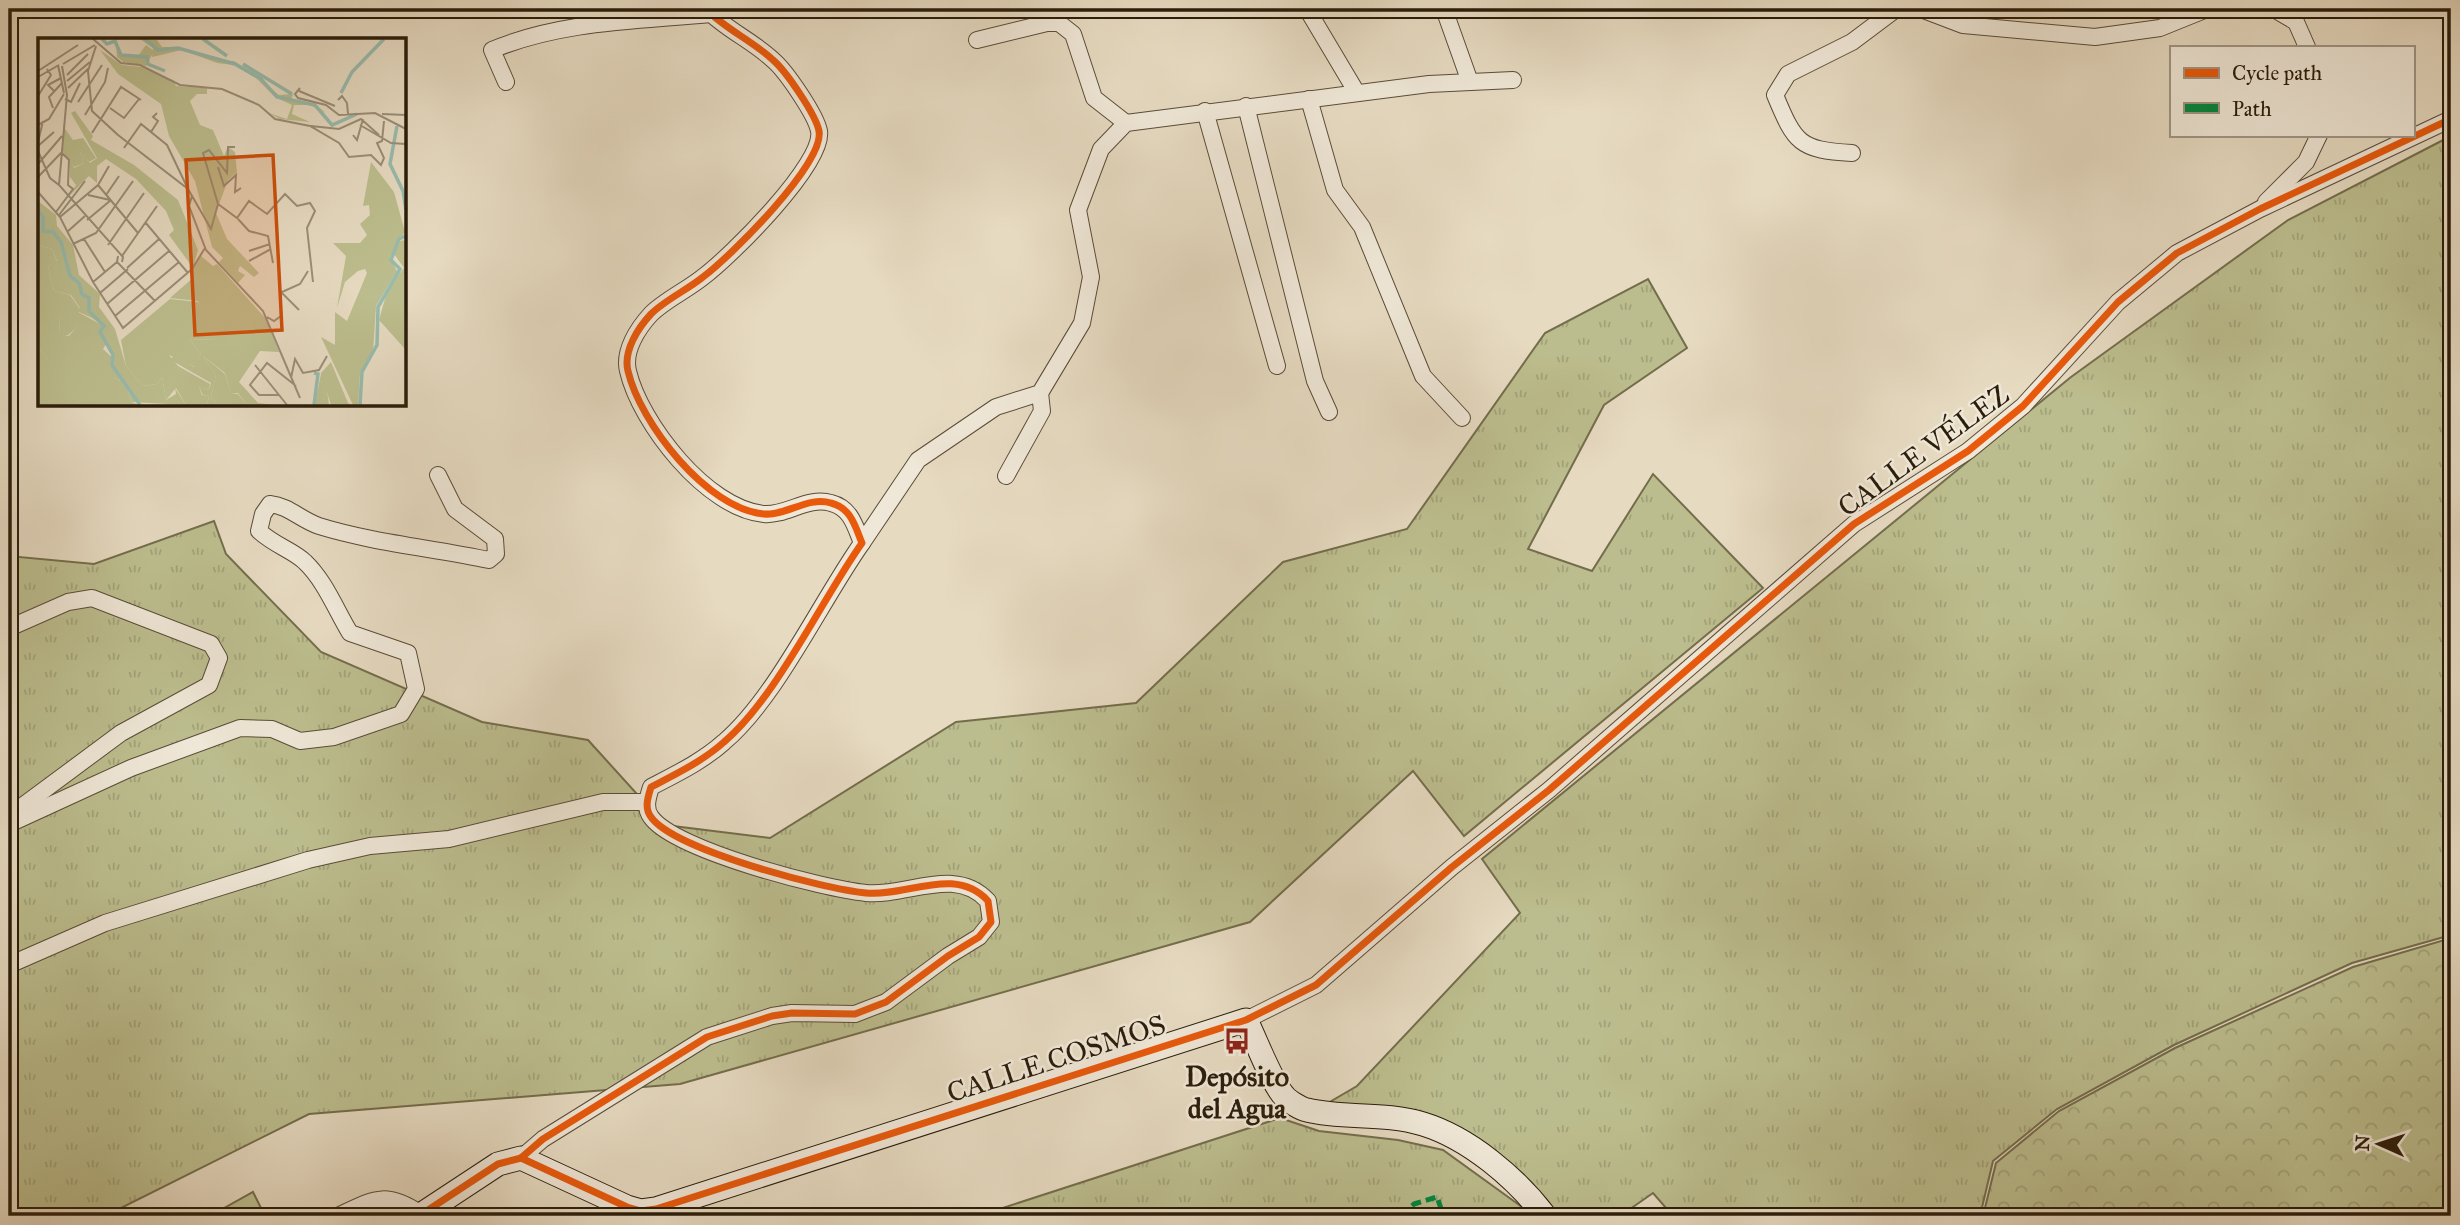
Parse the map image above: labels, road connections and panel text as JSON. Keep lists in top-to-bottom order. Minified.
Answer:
{"streets":{"street":["CALLE VÉLEZ","CALLE COSMOS"]},"crossings":[["CALLE VÉLEZ","CALLE COSMOS"]],"places":{"bus stop":["Depósito del Agua"]},"legend":["Cycle path","Path"],"north":"left"}
